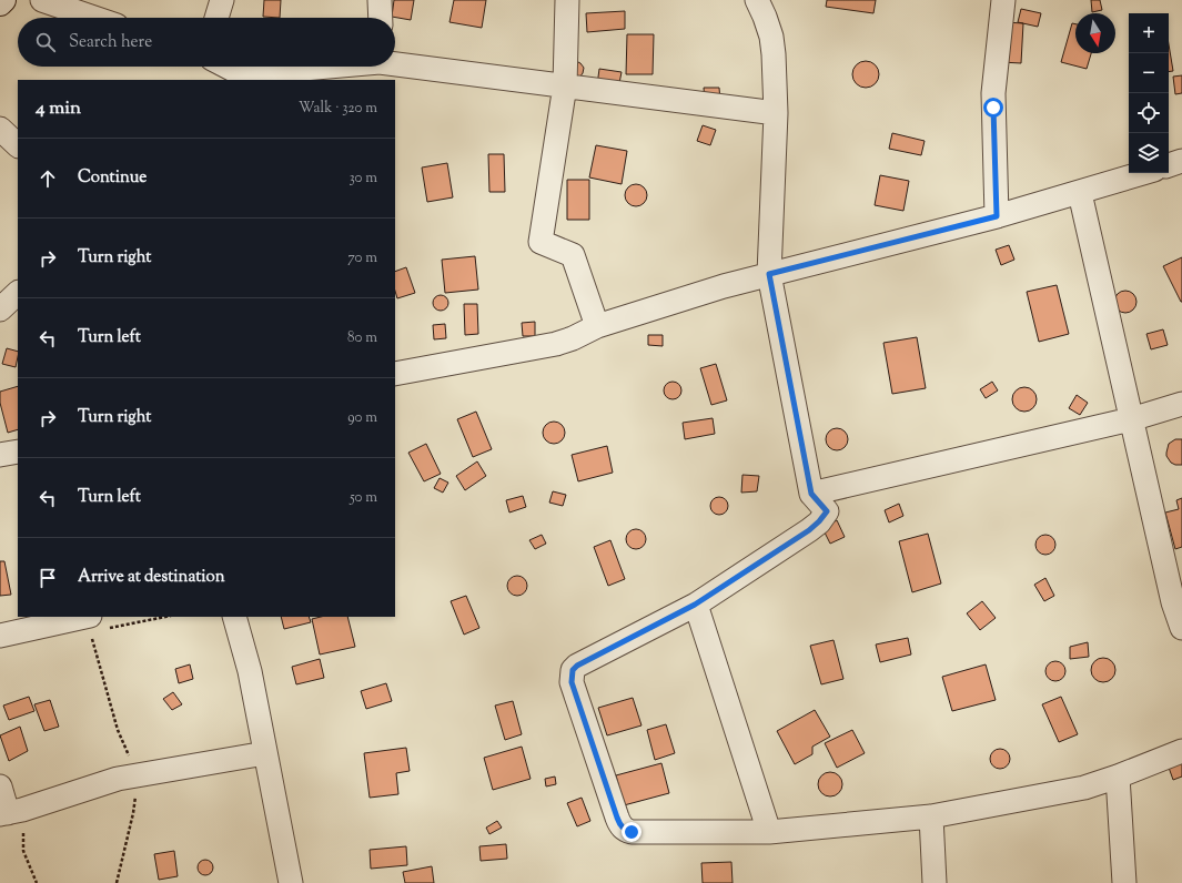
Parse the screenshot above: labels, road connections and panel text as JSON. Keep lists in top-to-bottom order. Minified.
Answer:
{"north":"bottom","page":{"map_buttons":["+","−"],"search":"Search here","heading":["4 min","Walk · 320 m"],"list":[["Continue","30 m"],["Turn right","70 m"],["Turn left","80 m"],["Turn right","90 m"],["Turn left","50 m"],"Arrive at destination"]}}
